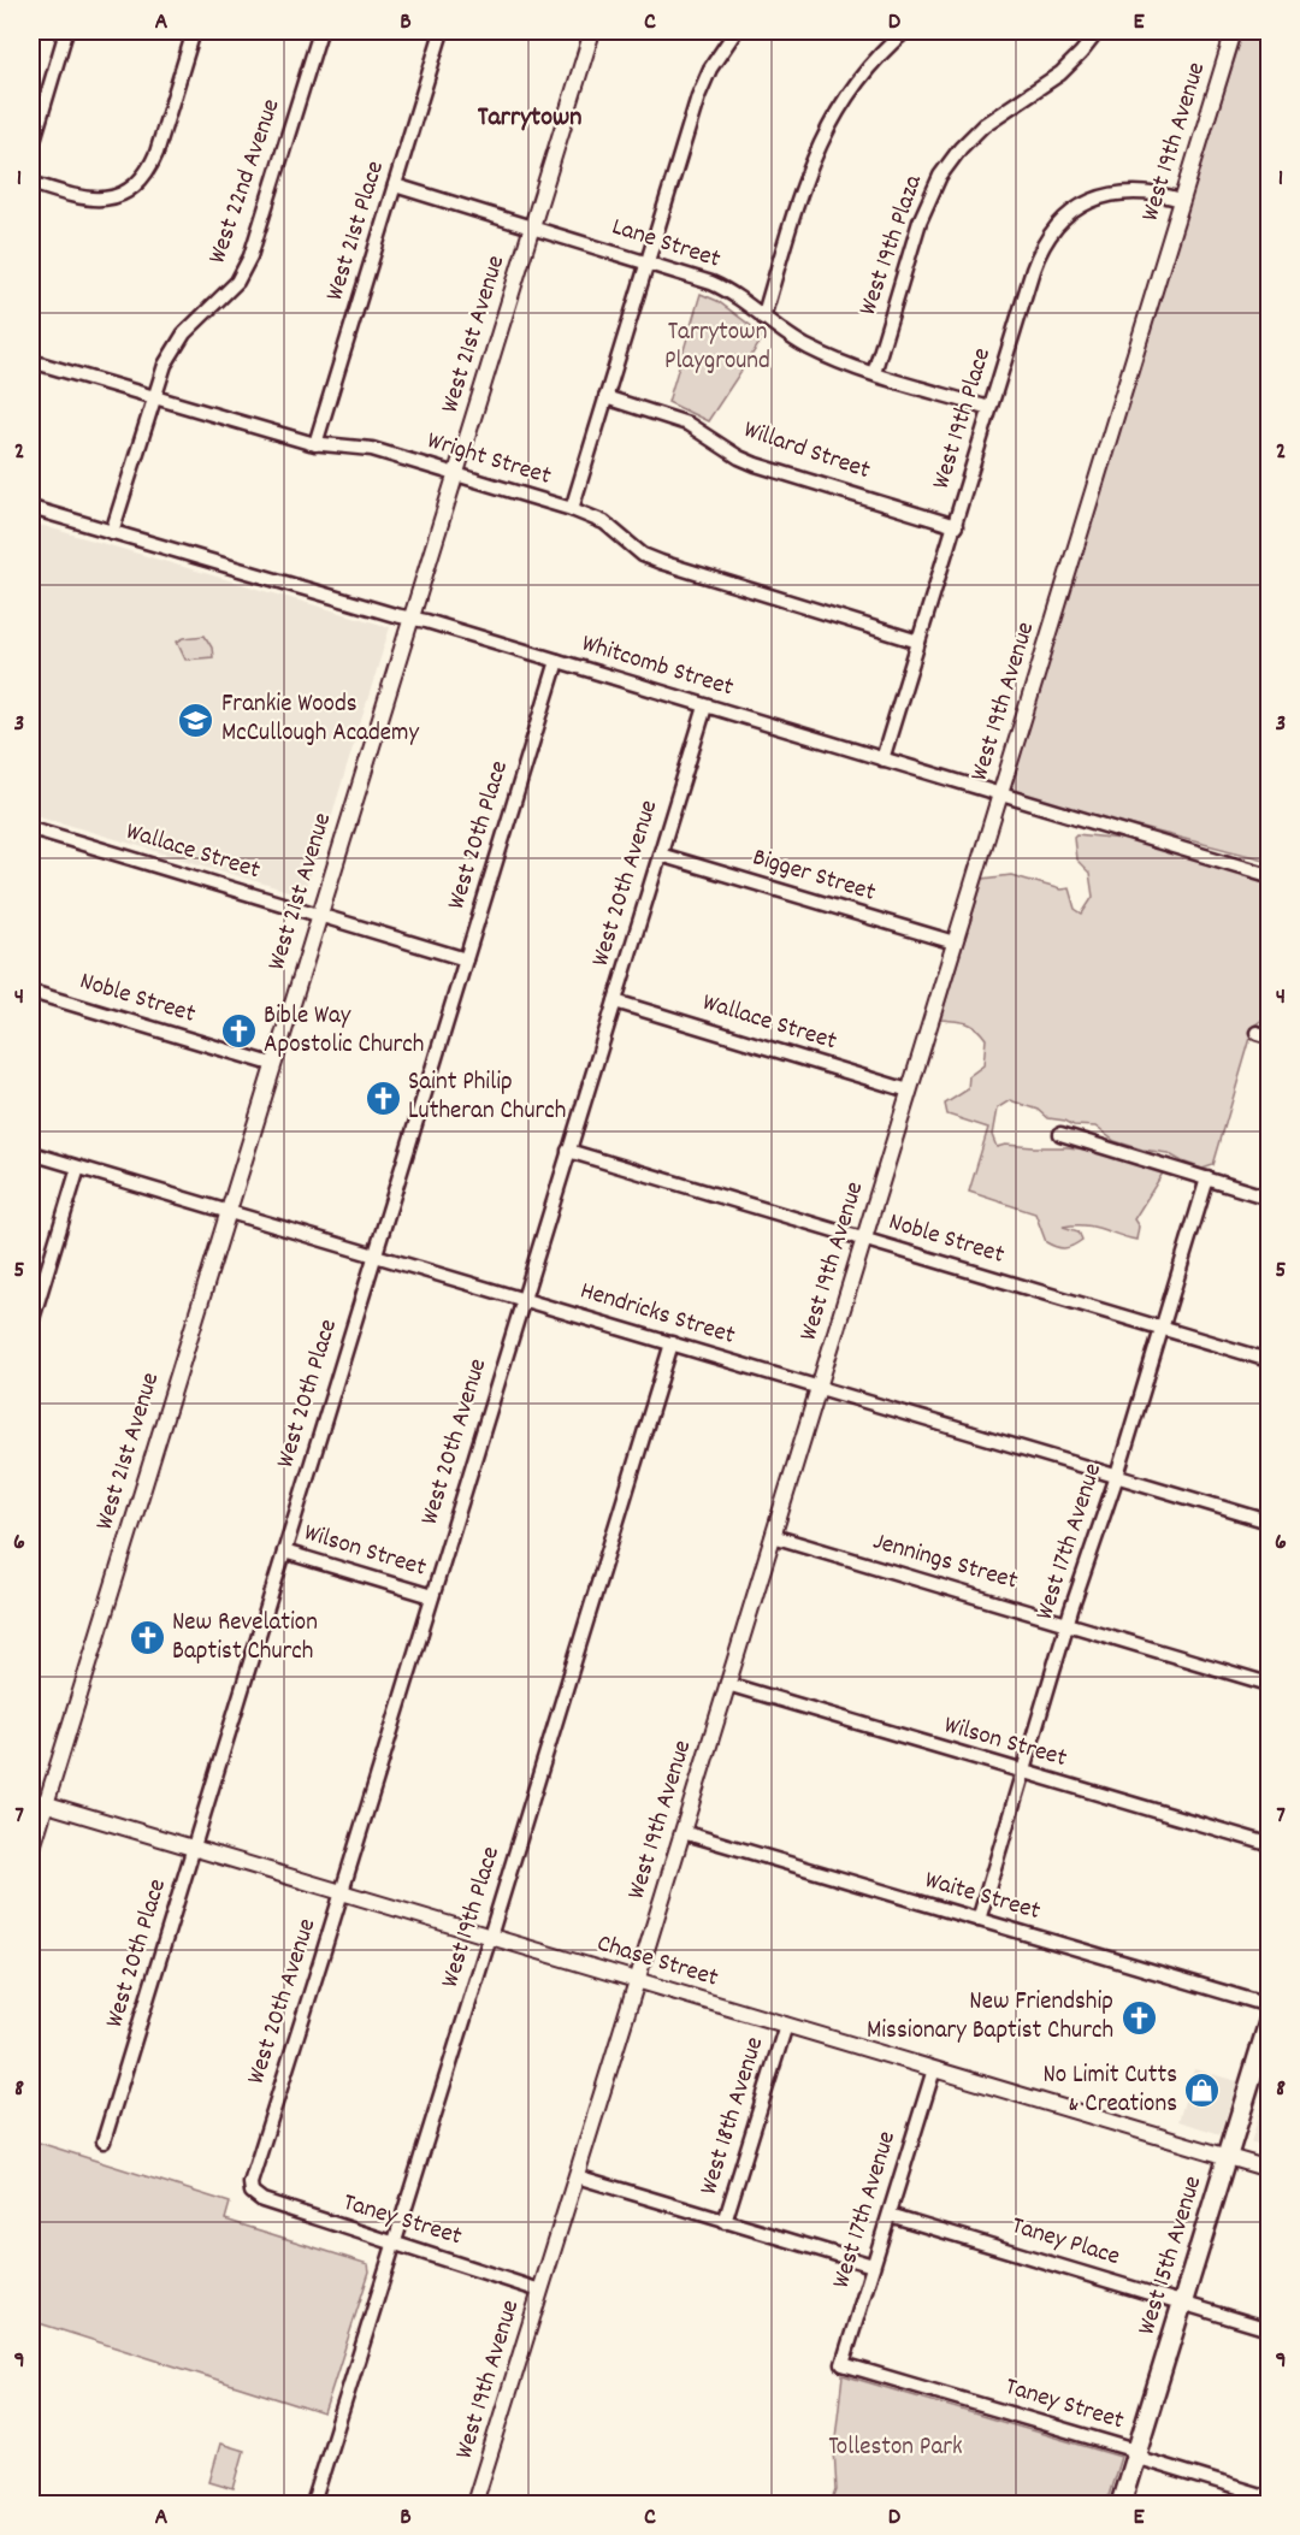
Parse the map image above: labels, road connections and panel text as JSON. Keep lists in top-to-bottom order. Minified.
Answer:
{"streets":{"main road":["West 15th Avenue"],"street":["West 19th Avenue","West 22nd Avenue","West 21st Place","Lane Street","West 19th Plaza","West 21st Avenue","West 19th Place","Willard Street","Wright Street","Whitcomb Street","West 20th Place","Wallace Street","Bigger Street","West 20th Avenue","Noble Street","Hendricks Street","West 17th Avenue","Wilson Street","Jennings Street","Waite Street","Chase Street","West 18th Avenue","Taney Street","Taney Place"]},"crossings":[["West 19th Avenue","West 19th Place"],["West 19th Avenue","Whitcomb Street"],["West 19th Avenue","Wallace Street"],["West 19th Avenue","Bigger Street"],["West 19th Avenue","Noble Street"],["West 19th Avenue","Hendricks Street"],["West 19th Avenue","Wilson Street"],["West 19th Avenue","Jennings Street"],["West 19th Avenue","Waite Street"],["West 19th Avenue","Chase Street"],["West 19th Avenue","Taney Street"],["West 22nd Avenue","Wright Street"],["West 22nd Avenue","Whitcomb Street"],["West 21st Place","Lane Street"],["West 21st Place","Wright Street"],["Lane Street","West 19th Plaza"],["Lane Street","West 21st Avenue"],["Lane Street","West 19th Place"],["West 21st Avenue","Wright Street"],["West 21st Avenue","Whitcomb Street"],["West 21st Avenue","Wallace Street"],["West 21st Avenue","Noble Street"],["West 21st Avenue","Hendricks Street"],["West 21st Avenue","Chase Street"],["West 19th Place","Willard Street"],["West 19th Place","Wright Street"],["West 19th Place","Whitcomb Street"],["West 19th Place","Hendricks Street"],["West 19th Place","Chase Street"],["West 19th Place","Taney Street"],["Whitcomb Street","West 20th Place"],["Whitcomb Street","West 20th Avenue"],["West 20th Place","Wallace Street"],["West 20th Place","Hendricks Street"],["West 20th Place","Wilson Street"],["West 20th Place","Chase Street"],["Wallace Street","West 20th Avenue"],["Bigger Street","West 20th Avenue"],["West 20th Avenue","Noble Street"],["West 20th Avenue","Hendricks Street"],["West 20th Avenue","Wilson Street"],["West 20th Avenue","Chase Street"],["West 20th Avenue","Taney Street"],["Noble Street","West 17th Avenue"],["Hendricks Street","West 17th Avenue"],["West 17th Avenue","Wilson Street"],["West 17th Avenue","Jennings Street"],["West 17th Avenue","Waite Street"],["West 17th Avenue","Chase Street"],["West 17th Avenue","Taney Street"],["West 17th Avenue","Taney Place"],["Chase Street","West 18th Avenue"],["Chase Street","West 15th Avenue"],["Taney Street","West 15th Avenue"],["Taney Place","West 15th Avenue"]],"districts":["Tarrytown"],"parks":["Tarrytown Playground","Tolleston Park"],"places":{"school or university":["Frankie Woods McCullough Academy"],"church":["Bible Way Apostolic Church","Saint Philip Lutheran Church","New Revelation Baptist Church","New Friendship Missionary Baptist Church"],"shop":["No Limit Cutts & Creations"]},"grid":{"columns":["A","B","C","D","E"],"rows":["1","2","3","4","5","6","7","8","9"]}}
